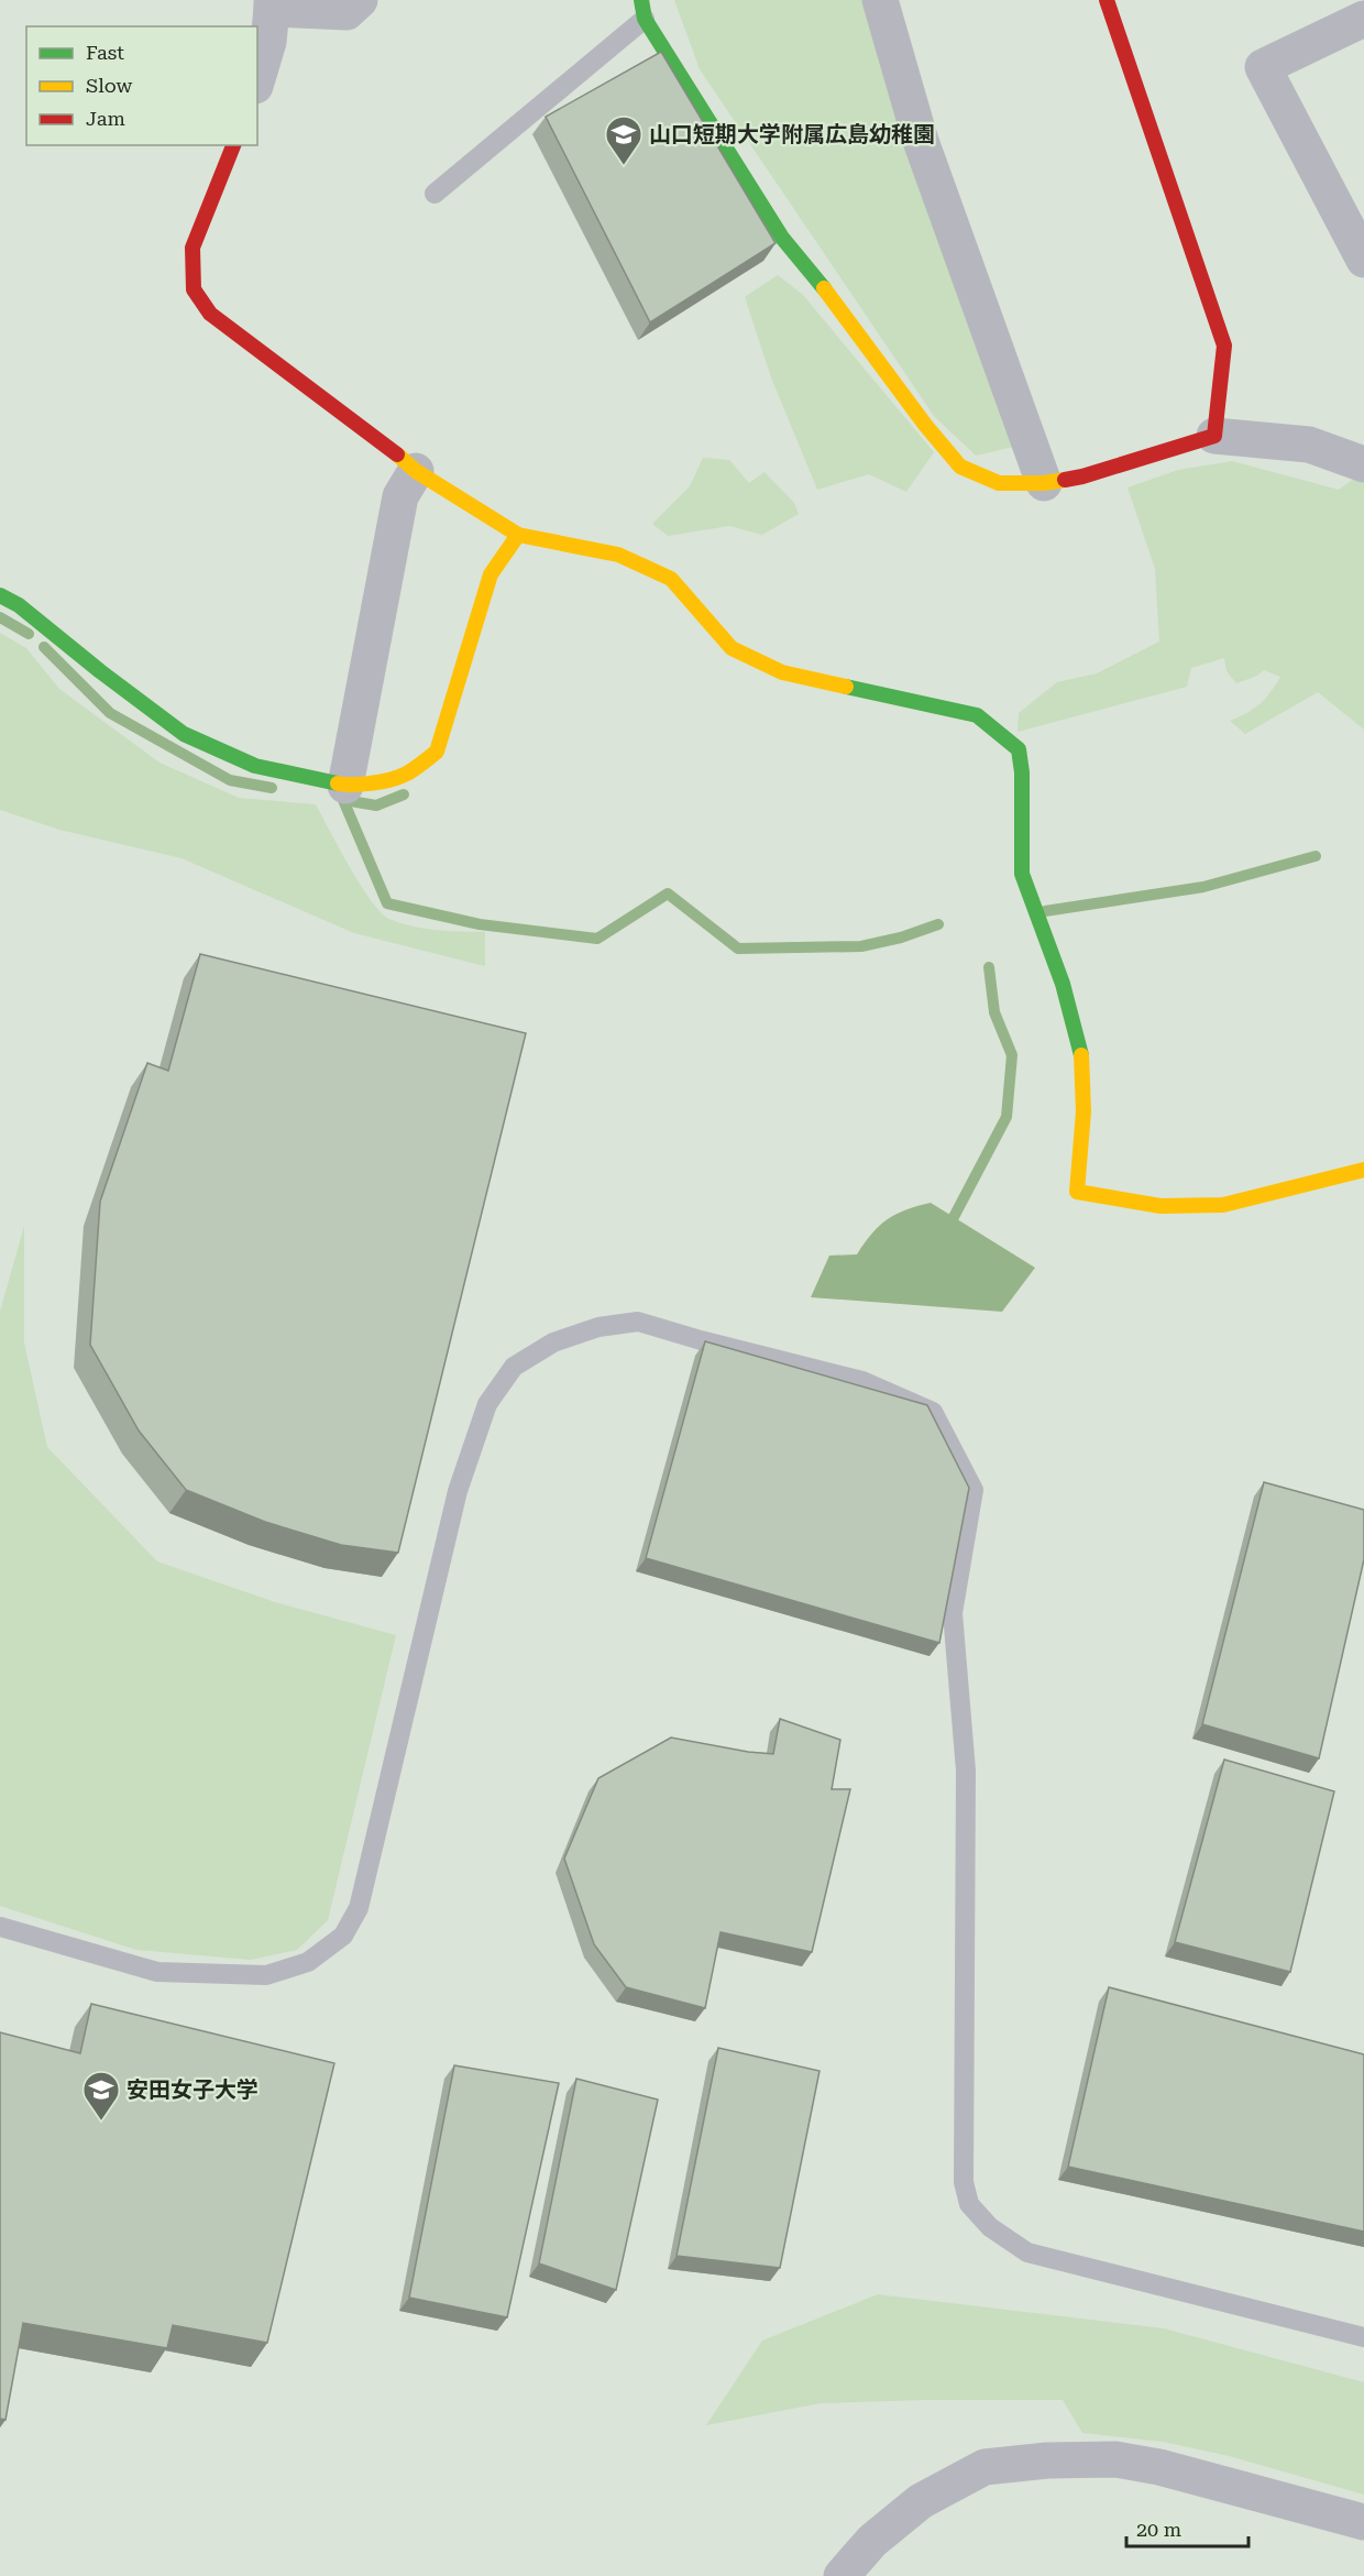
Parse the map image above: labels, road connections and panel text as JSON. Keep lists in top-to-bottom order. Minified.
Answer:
{"places":{"school or university":["山口短期大学附属広島幼稚園","安田女子大学"]},"legend":["Fast","Slow","Jam"],"scale_bar":"20 m"}
